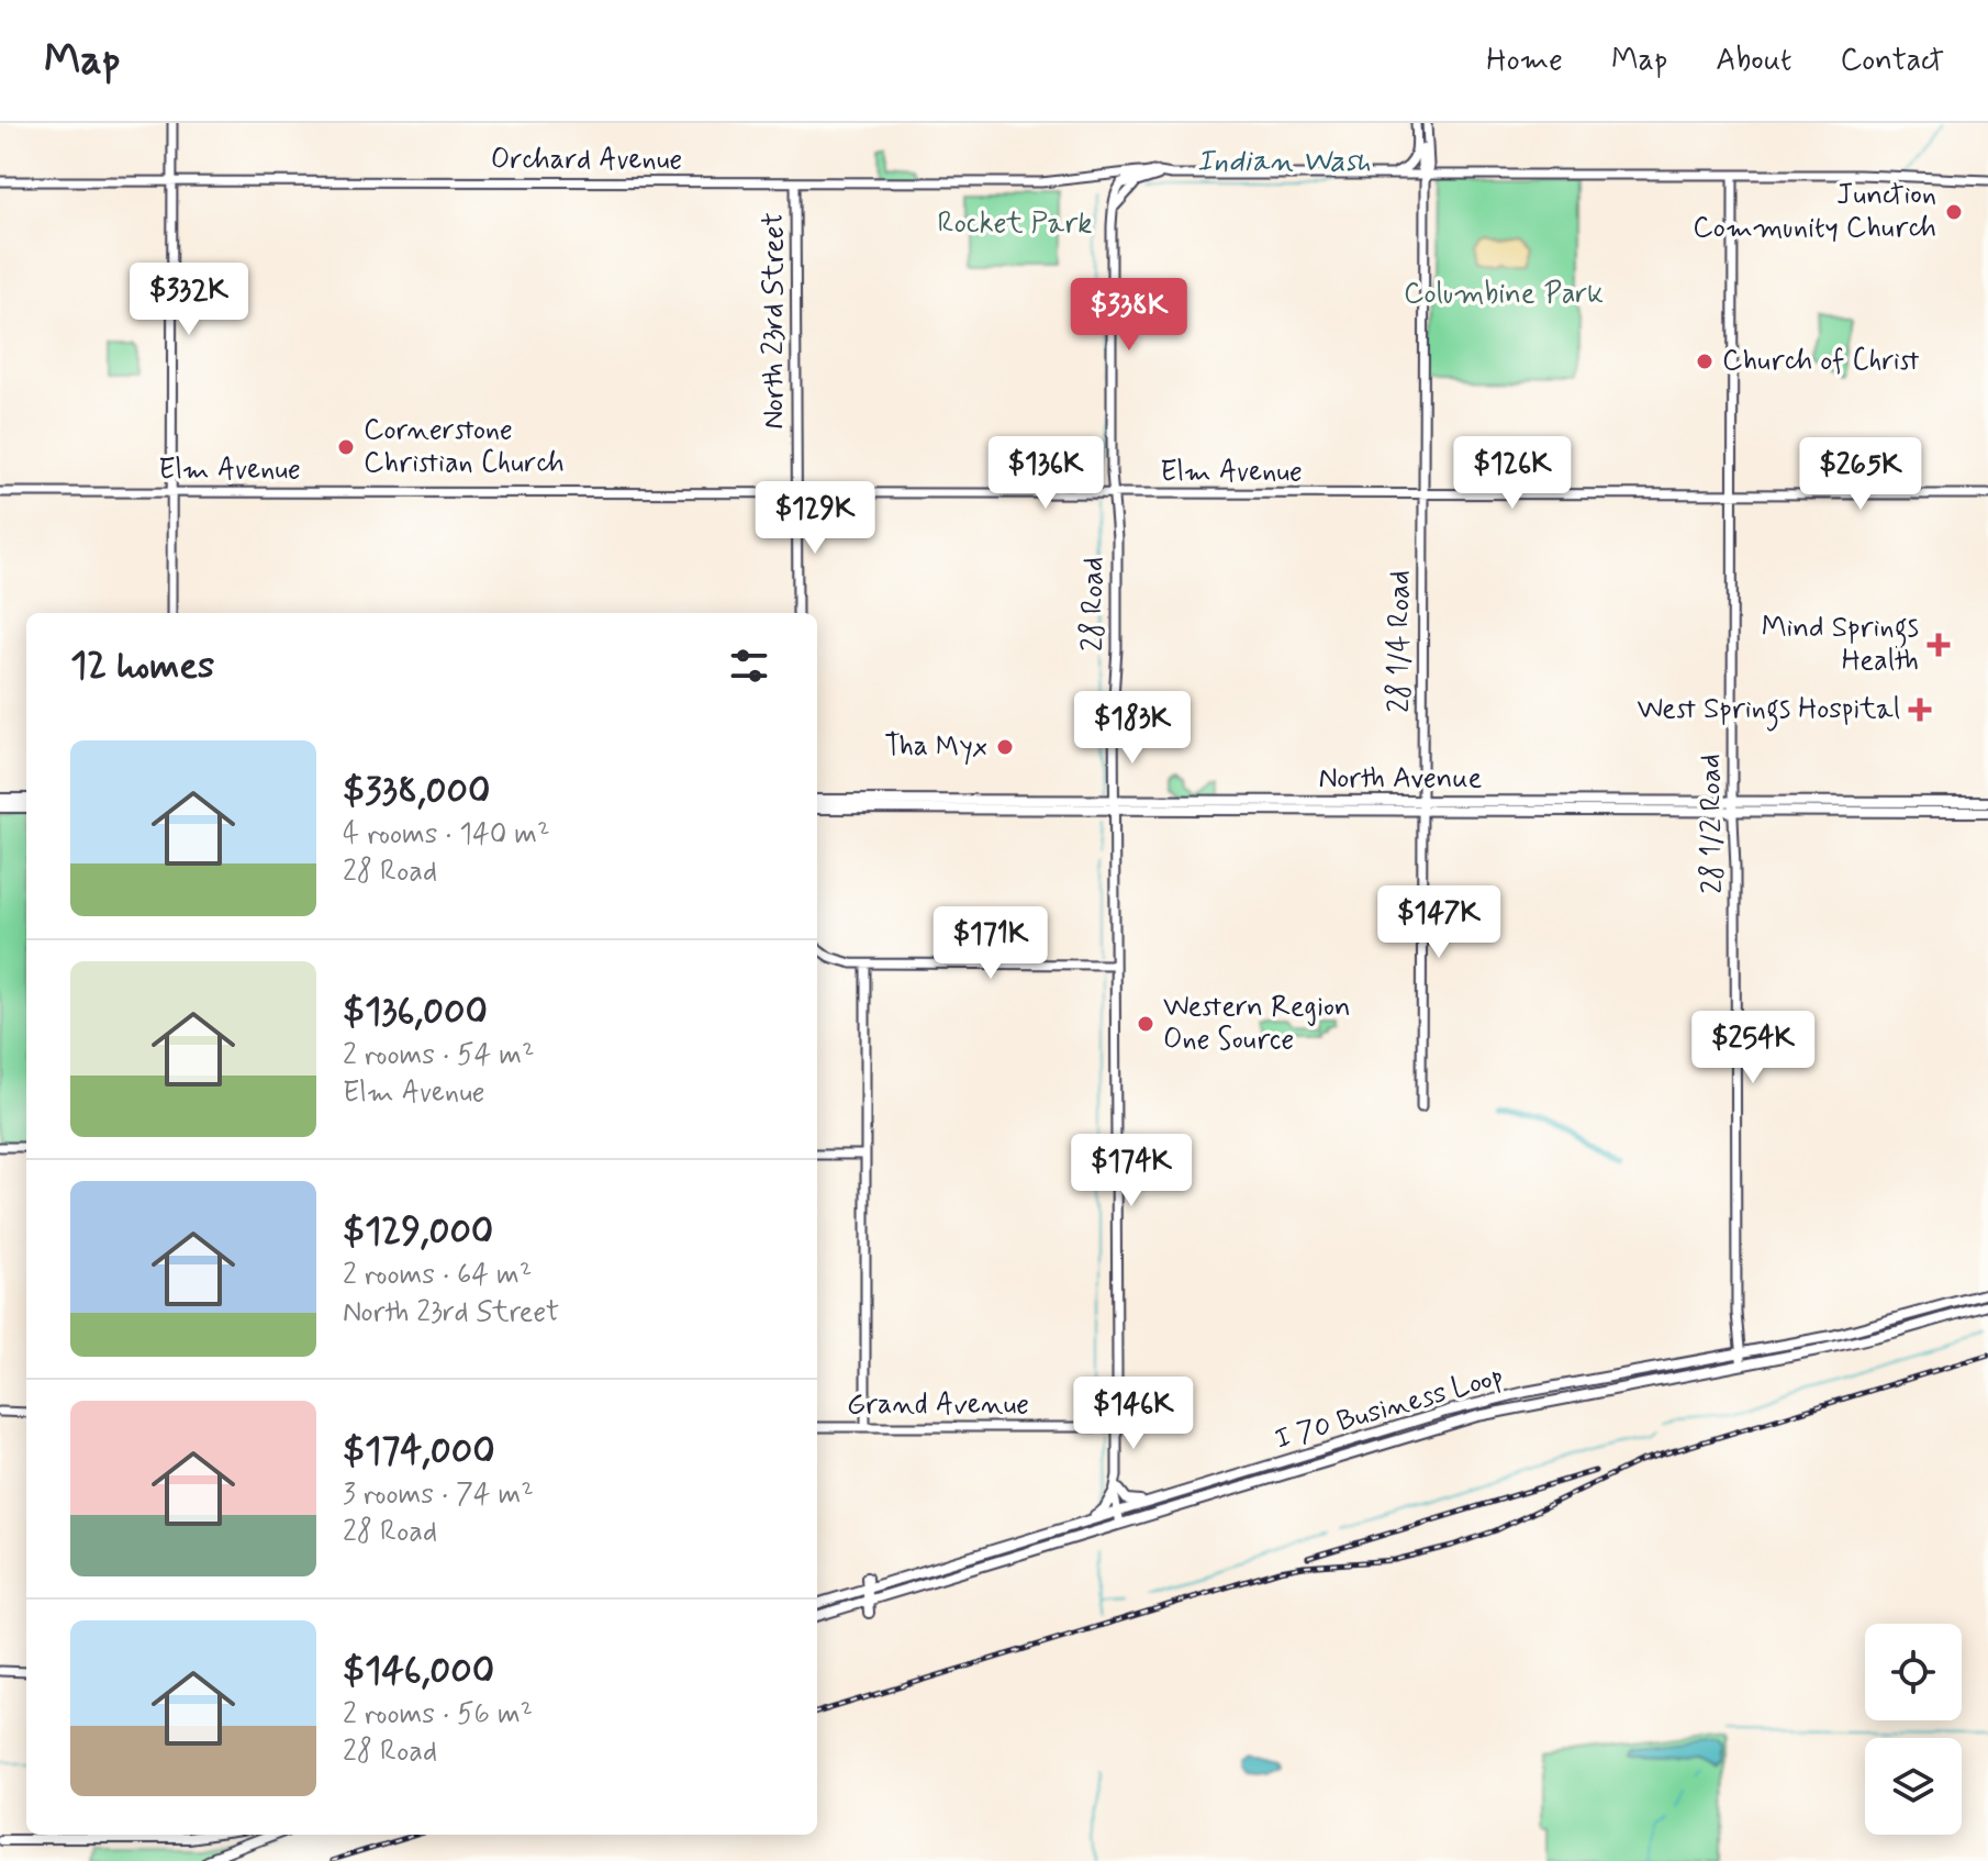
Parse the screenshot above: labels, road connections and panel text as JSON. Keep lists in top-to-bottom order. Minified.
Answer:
{"streets":{"main road":["North Avenue","I 70 Business Loop"],"street":["Orchard Avenue","North 23rd Street","Elm Avenue","28 Road","28 1/4 Road","28 1/2 Road","Grand Avenue"]},"crossings":[["Orchard Avenue","North 23rd Street"],["Orchard Avenue","28 Road"],["Orchard Avenue","28 1/4 Road"],["Orchard Avenue","28 1/2 Road"],["North 23rd Street","Elm Avenue"],["Elm Avenue","28 Road"],["Elm Avenue","28 1/4 Road"],["Elm Avenue","28 1/2 Road"],["28 Road","North Avenue"],["28 Road","Grand Avenue"],["28 Road","I 70 Business Loop"],["28 1/4 Road","North Avenue"],["North Avenue","28 1/2 Road"],["28 1/2 Road","I 70 Business Loop"]],"water":["Indian Wash"],"parks":["Rocket Park","Columbine Park"],"places":{"other":["Junction Community Church","Church of Christ","Cornerstone Christian Church","Tha Myx","Western Region One Source"],"health":["Mind Springs Health","West Springs Hospital"]},"page":{"header":"Map","nav":["Home","Map","About","Contact"],"price":["$332K","$338K","$136K","$126K","$265K","$129K","$183K","$147K","$171K","$254K","$174K","$146K"],"heading":"12 homes","list":[{"name":"$338,000","note":"4 rooms · 140 m² · 28 Road"},{"name":"$136,000","note":"2 rooms · 54 m² · Elm Avenue"},{"name":"$129,000","note":"2 rooms · 64 m² · North 23rd Street"},{"name":"$174,000","note":"3 rooms · 74 m² · 28 Road"},{"name":"$146,000","note":"2 rooms · 56 m² · 28 Road"}]}}
